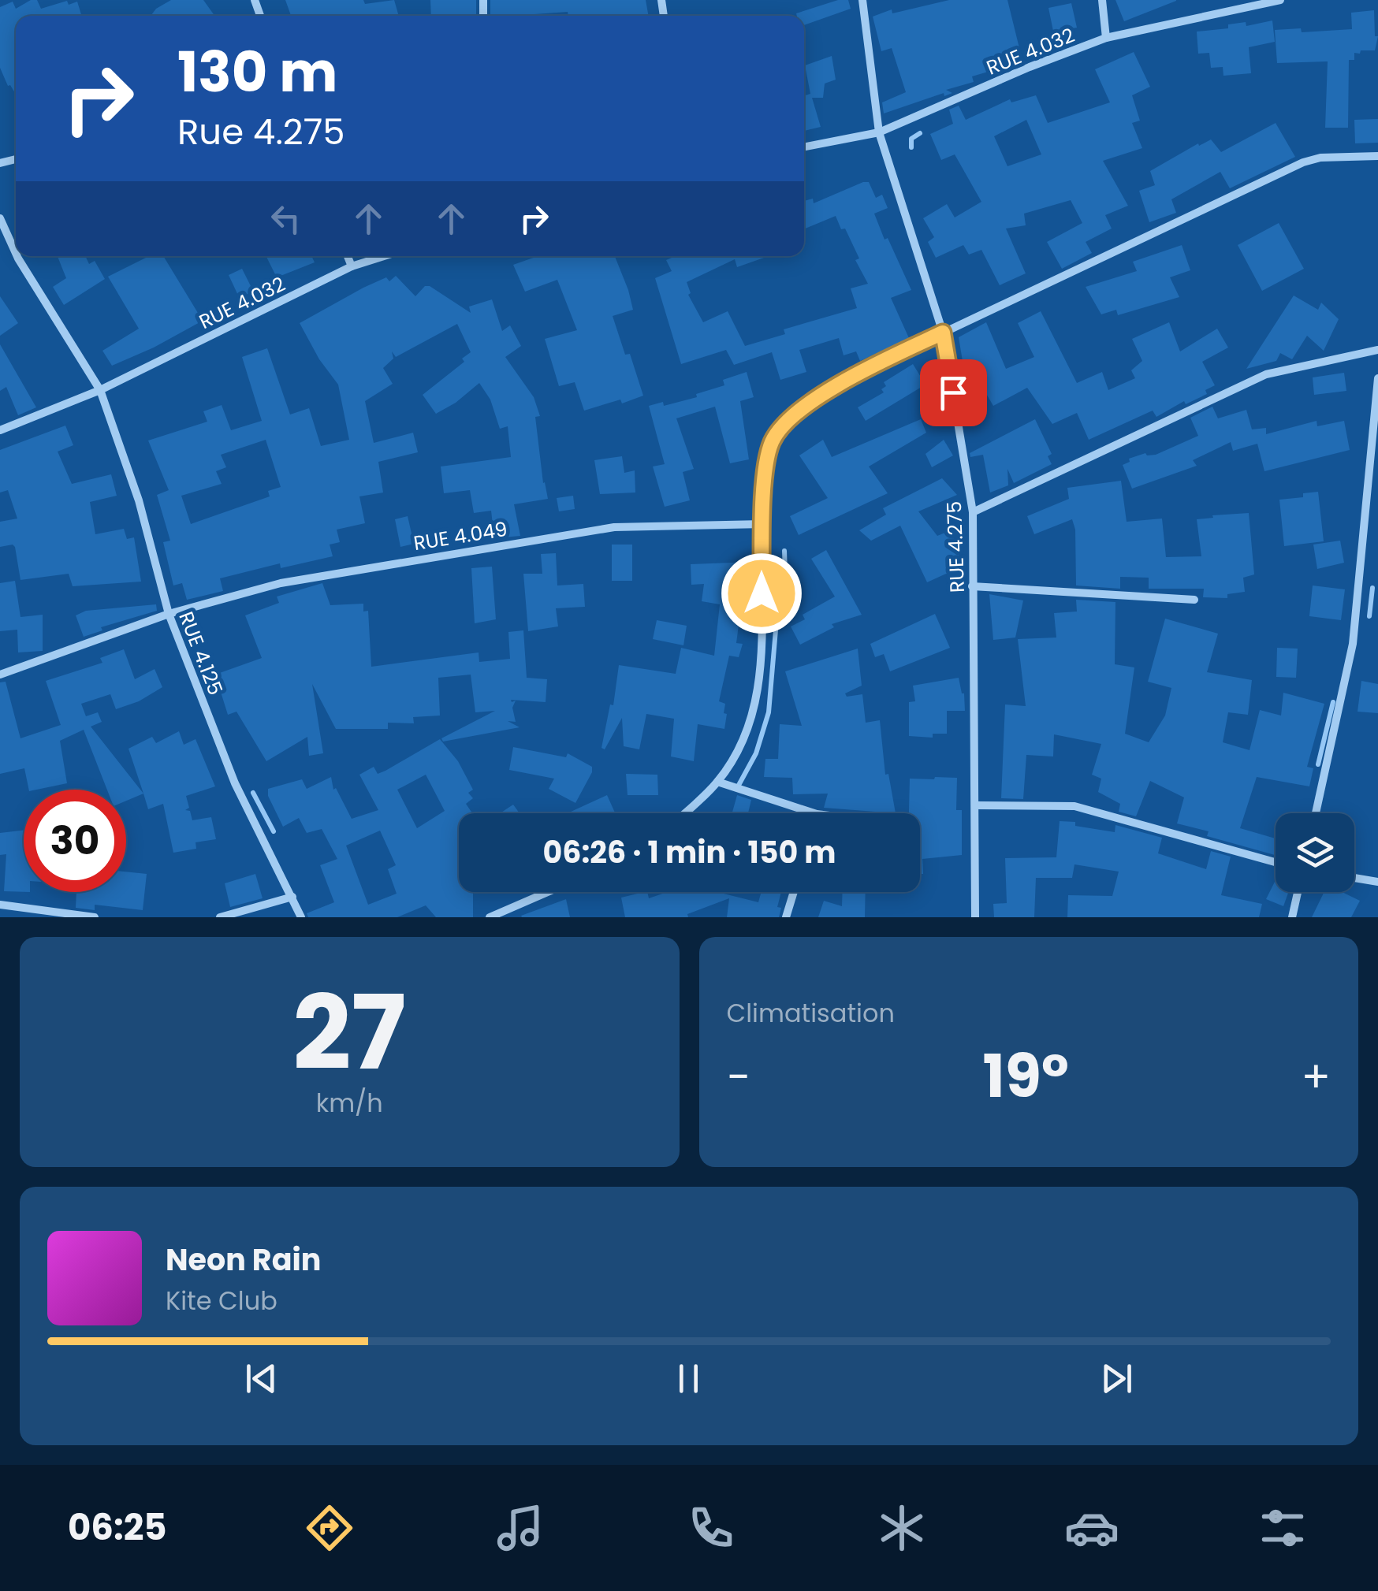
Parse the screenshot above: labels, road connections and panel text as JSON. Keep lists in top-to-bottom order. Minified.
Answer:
{"streets":{"street":["RUE 4.032","RUE 4.049","RUE 4.275","RUE 4.125"]},"crossings":[["RUE 4.032","RUE 4.275"],["RUE 4.032","RUE 4.125"],["RUE 4.049","RUE 4.125"]],"page":{"turn":["130 m","Rue 4.275"],"limit":"30","trip":"06:26 · 1 min · 150 m","tile":[["27","km/h"],"Climatisation"],"heat":["−","19°","+"],"song":["Neon Rain","Kite Club"],"tabs":"06:25"}}
